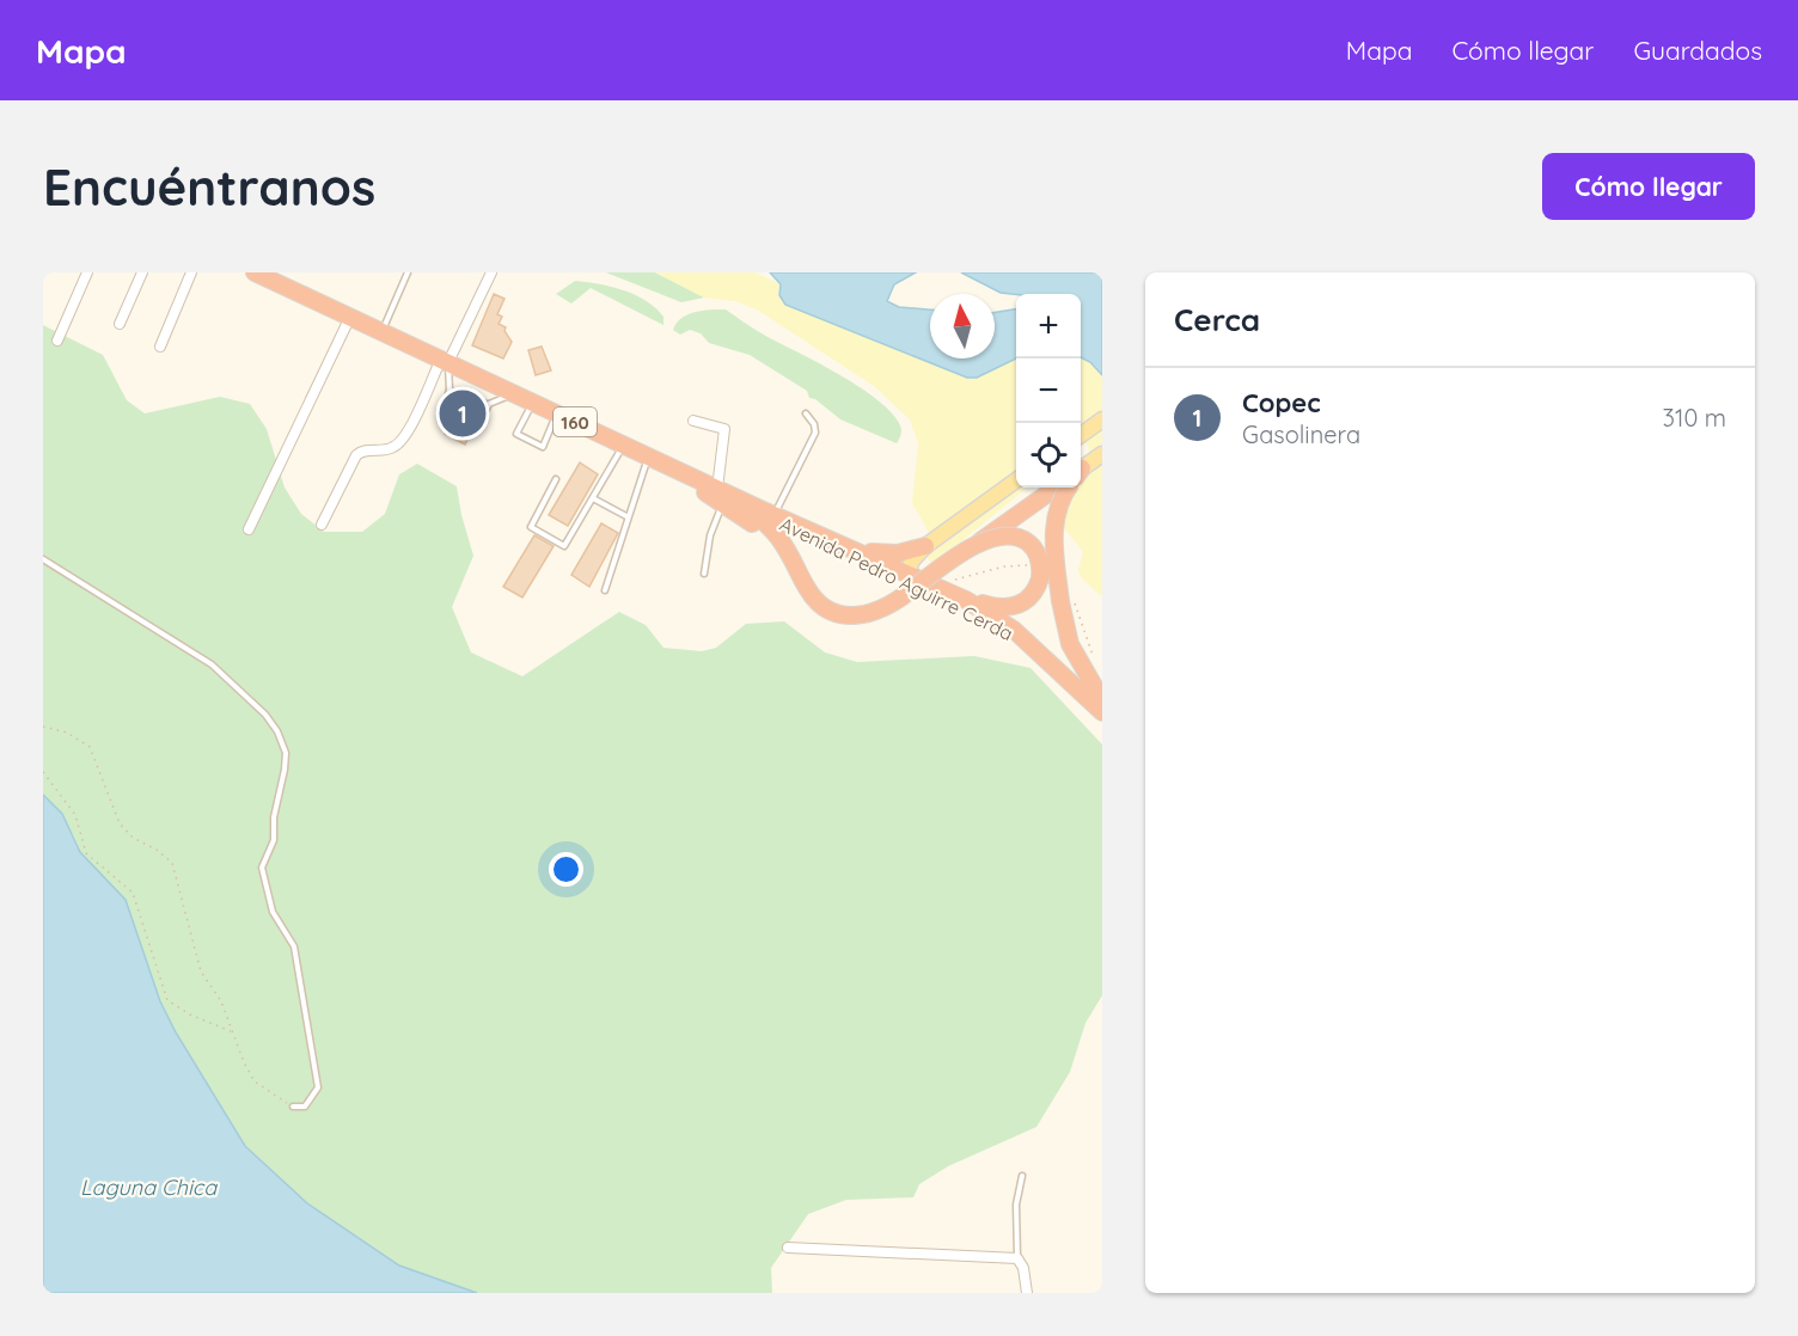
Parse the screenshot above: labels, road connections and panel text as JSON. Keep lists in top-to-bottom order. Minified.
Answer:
{"streets":{"highway":["160","Avenida Pedro Aguirre Cerda"]},"crossings":[["160","Avenida Pedro Aguirre Cerda"]],"water":["Laguna Chica"],"north":"top","page":{"header":"Mapa","nav":["Mapa","Cómo llegar","Guardados"],"buttons":"Cómo llegar","title":"Encuéntranos","heading":"Cerca","map_buttons":["+","−"],"list":[{"mark":"1","name":"Copec","note":"Gasolinera","value":"310 m"}],"pins":"1"}}
